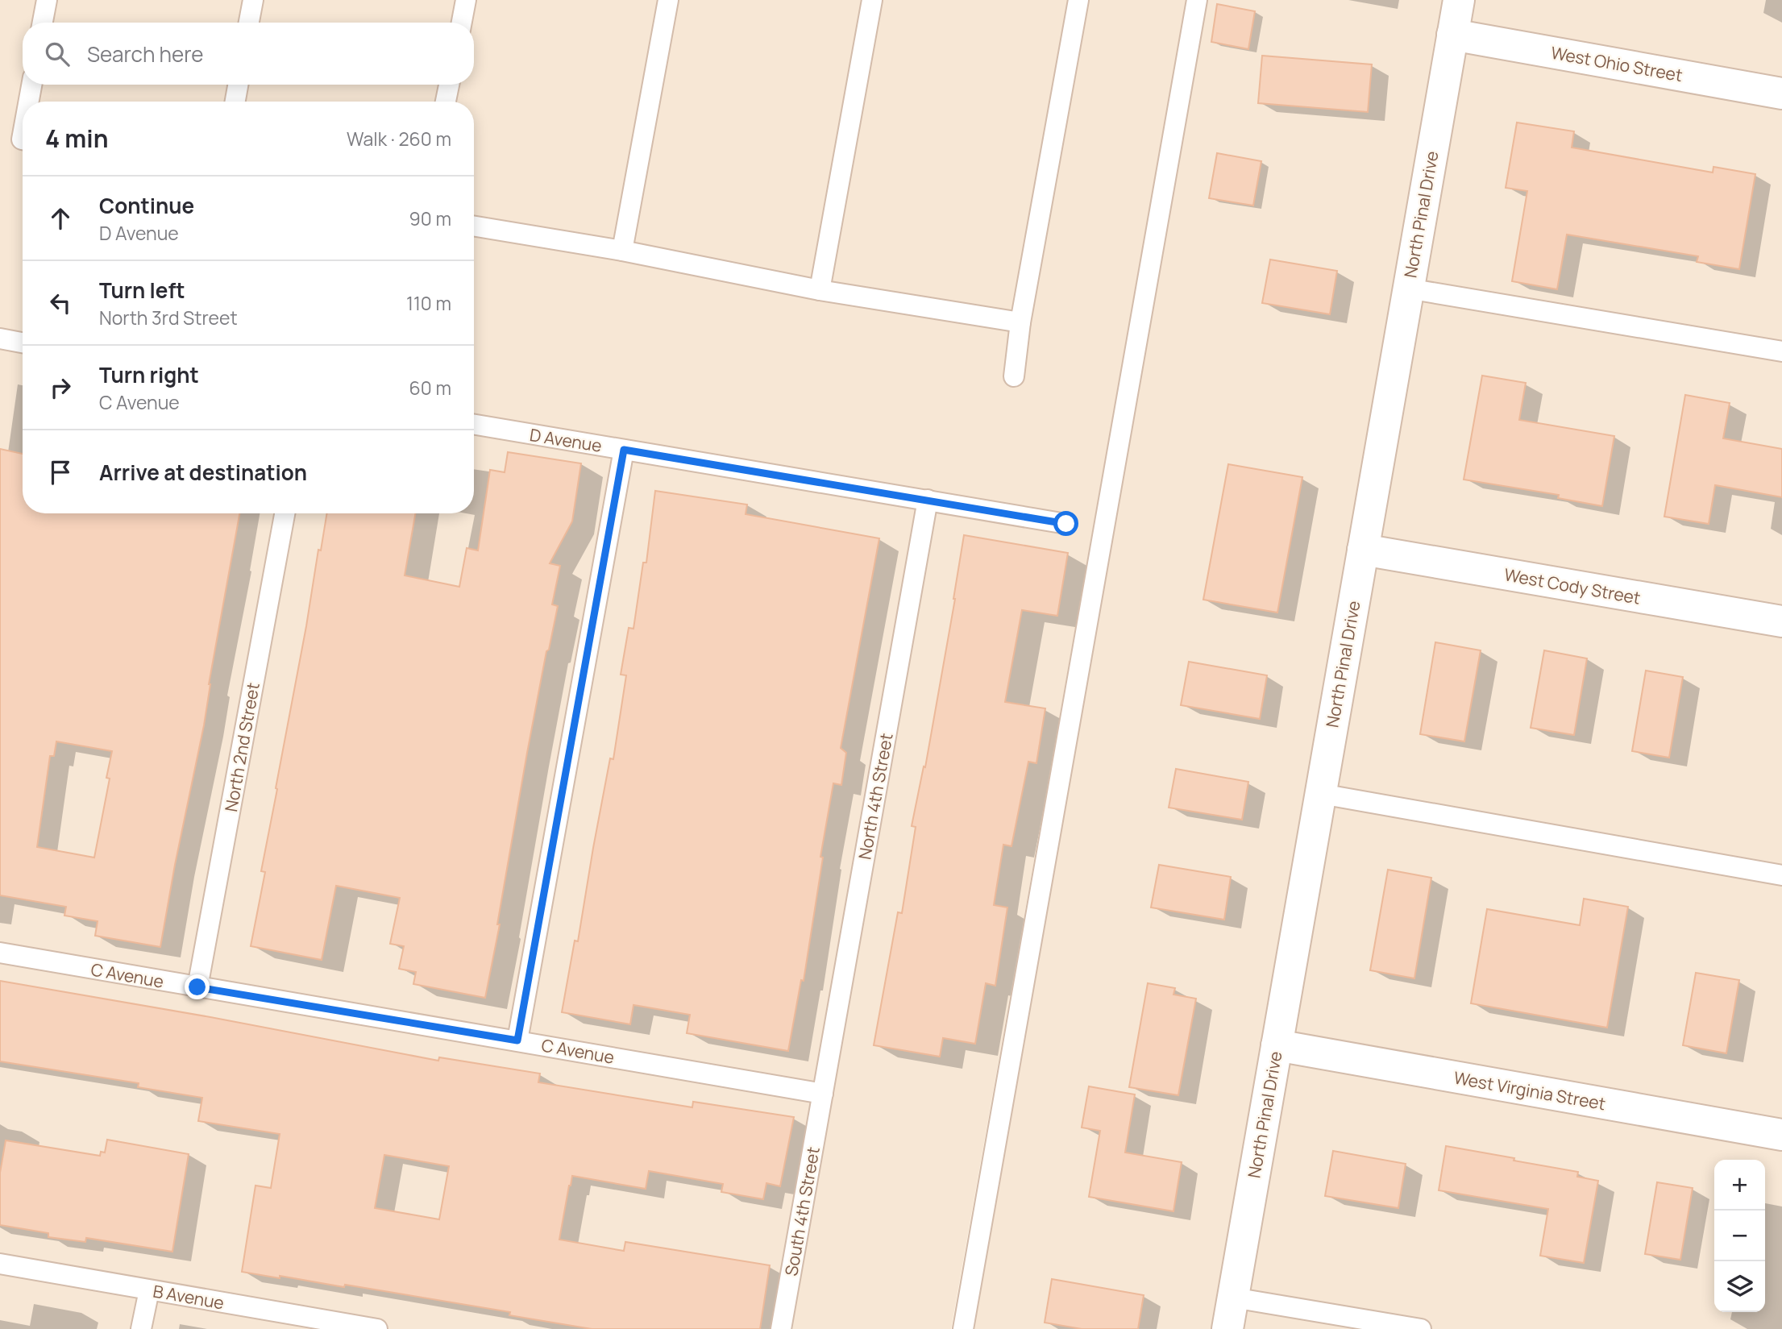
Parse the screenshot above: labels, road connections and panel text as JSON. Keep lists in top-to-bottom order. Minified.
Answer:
{"streets":{"street":["West Ohio Street","North Pinal Drive","West Cody Street","West Virginia Street"],"lane":["D Avenue","North 2nd Street","North 4th Street","C Avenue","South 4th Street","B Avenue"]},"crossings":[["West Ohio Street","North Pinal Drive"],["North Pinal Drive","West Cody Street"],["North Pinal Drive","West Virginia Street"],["D Avenue","North 4th Street"],["North 2nd Street","C Avenue"],["North 4th Street","C Avenue"],["North 4th Street","South 4th Street"],["C Avenue","South 4th Street"]],"page":{"search":"Search here","heading":["4 min","Walk · 260 m"],"list":[["Continue","D Avenue","90 m"],["Turn left","North 3rd Street","110 m"],["Turn right","C Avenue","60 m"],"Arrive at destination"],"map_buttons":["+","−"]}}
